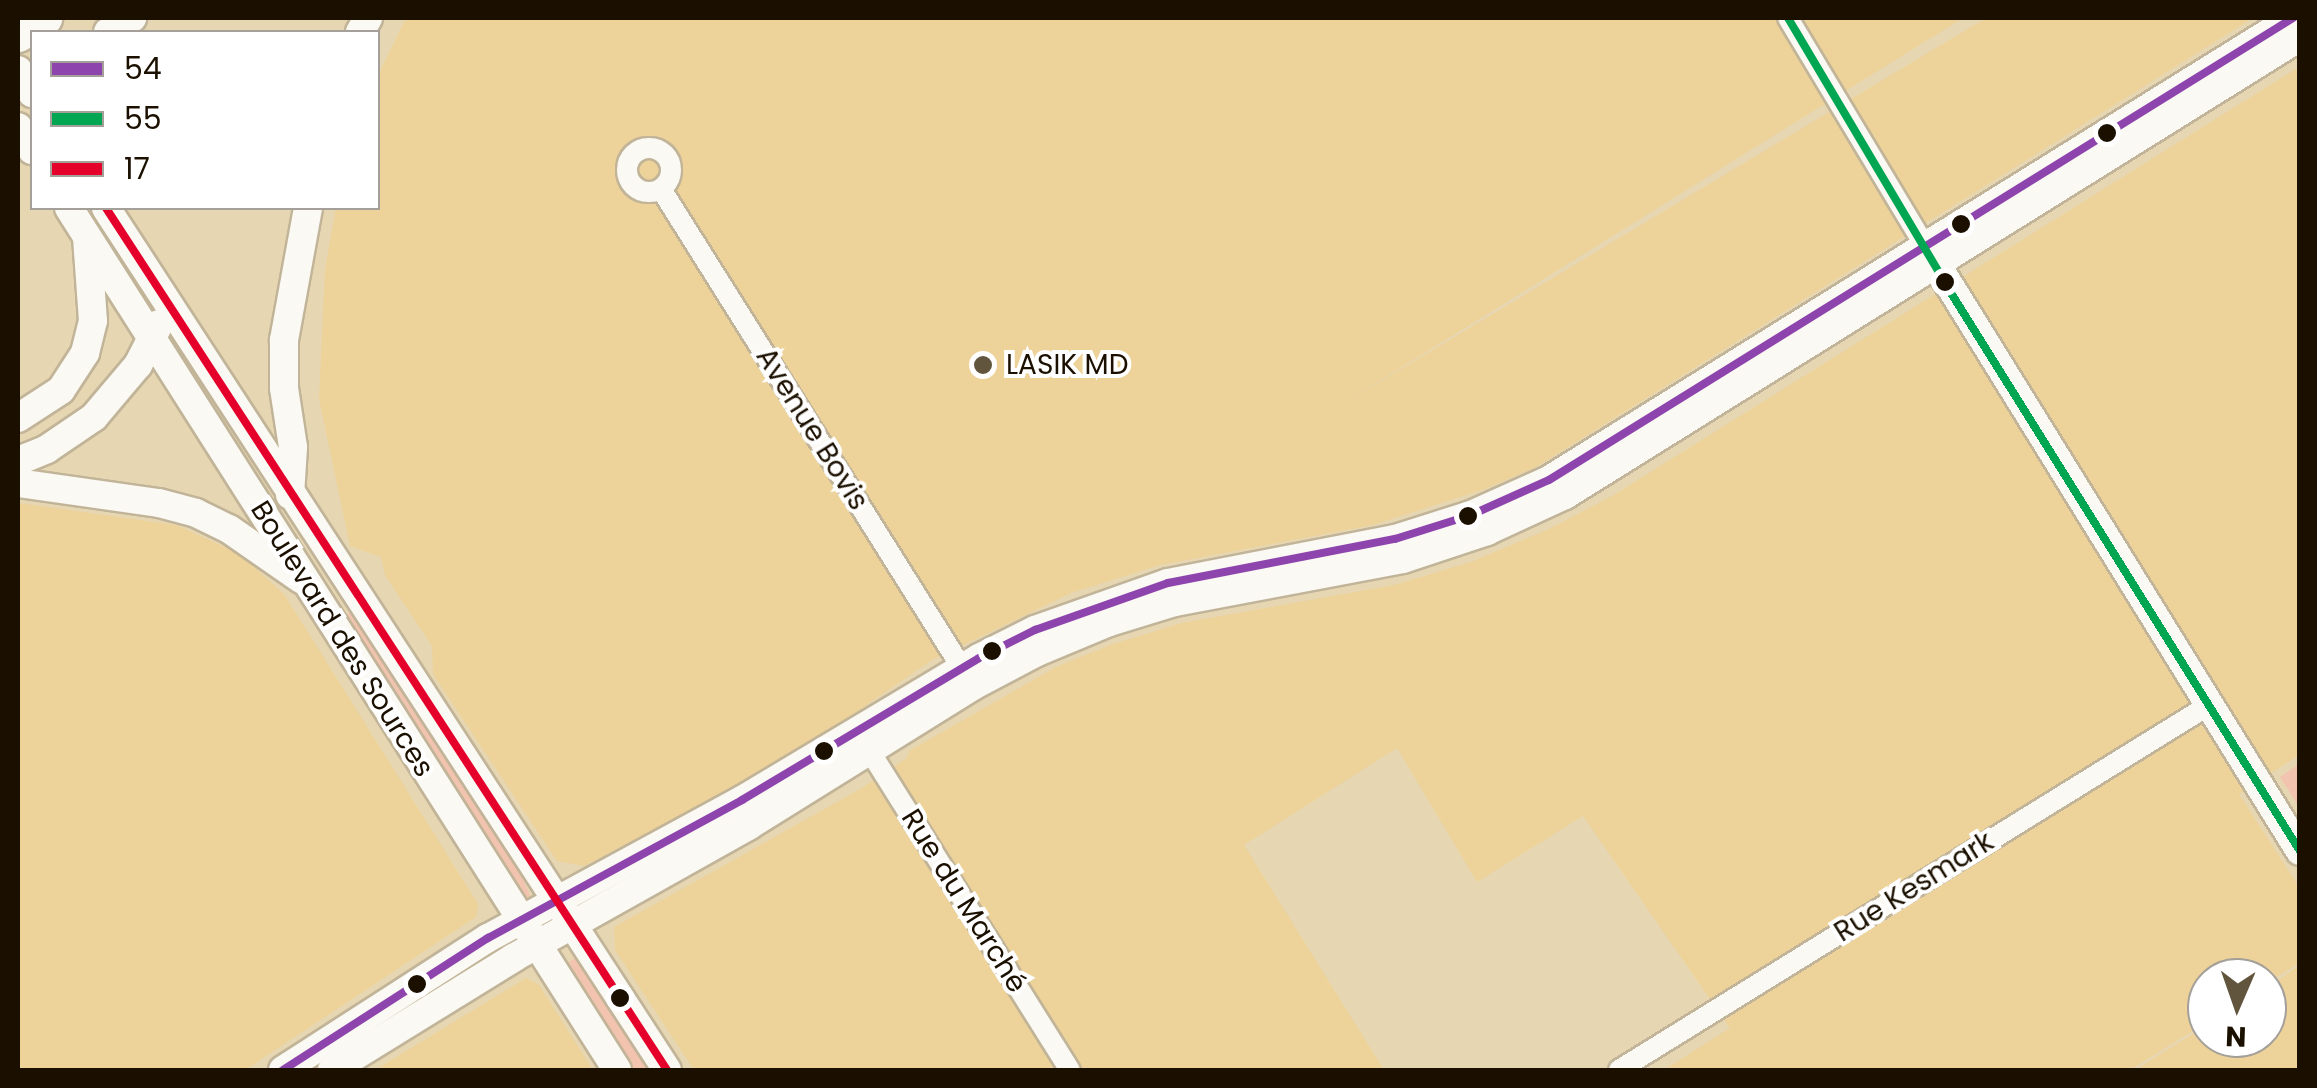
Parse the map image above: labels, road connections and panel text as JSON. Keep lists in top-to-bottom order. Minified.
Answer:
{"streets":{"street":["Avenue Bovis","Boulevard des Sources","Rue Kesmark","Rue du Marché"]},"places":["LASIK MD"],"lines":["transit line 54","transit line 55","transit line 17"],"legend":["54","55","17"],"north":"bottom"}
